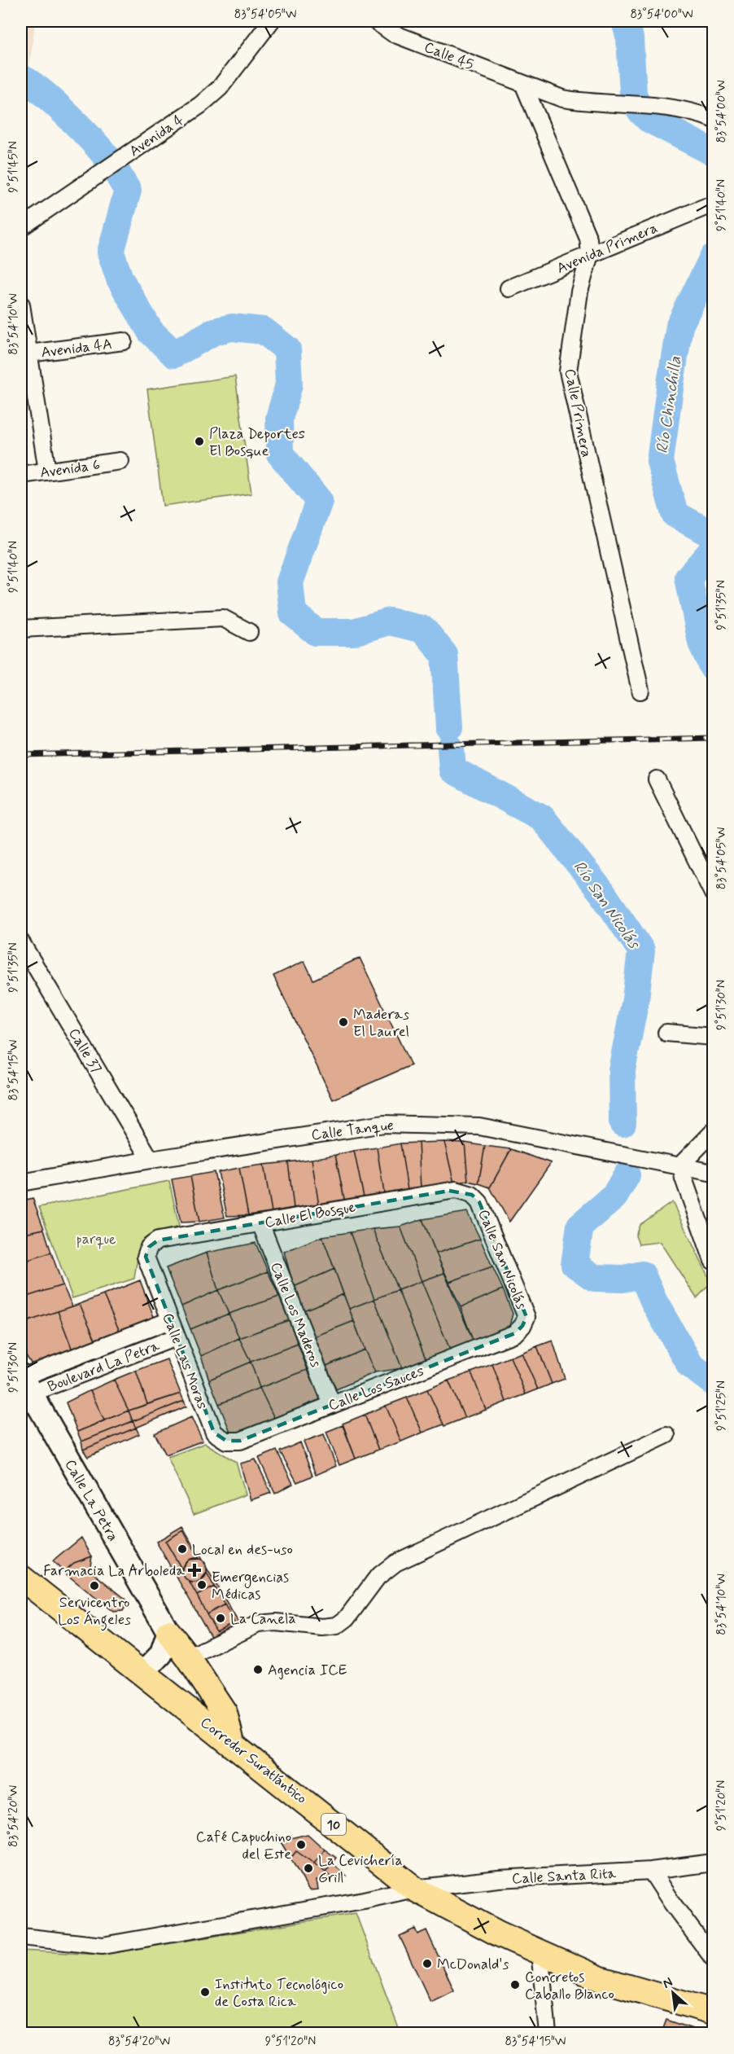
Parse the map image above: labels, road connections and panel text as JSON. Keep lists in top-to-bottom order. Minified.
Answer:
{"streets":{"main road":["Corredor Suratlántico","10"],"street":["Calle 45","Avenida 4","Avenida Primera","Avenida 4A","Calle Primera","Avenida 6","Calle 37","Calle Tanque","Calle El Bosque","Calle San Nicolás","Calle Los Maderos","Calle Las Moras","Boulevard La Petra","Calle Los Sauces","Calle La Petra","Calle Santa Rita"]},"crossings":[["Calle 45","Calle Primera"],["Avenida Primera","Calle Primera"],["Calle 37","Calle Tanque"],["Calle El Bosque","Calle San Nicolás"],["Calle El Bosque","Calle Los Maderos"],["Calle El Bosque","Calle Las Moras"],["Calle San Nicolás","Calle Los Sauces"],["Calle Los Maderos","Calle Los Sauces"],["Calle Las Moras","Boulevard La Petra"],["Calle Las Moras","Calle Los Sauces"],["Boulevard La Petra","Calle La Petra"],["Corredor Suratlántico","Calle Santa Rita"]],"water":["Río Chinchilla","Río San Nicolás"],"parks":["parque"],"places":{"other":["Plaza Deportes El Bosque","Maderas El Laurel","Local en des-uso","Emergencias Médicas","Servicentro Los Ángeles","La Canela","Agencia ICE","Café Capuchino del Este","La Cevichería Grill","McDonald's","Concretos Caballo Blanco","Instituto Tecnológico de Costa Rica"],"health":["Farmacia La Arboleda"]},"north":"top left","coordinates":["83°54'05\"W","83°54'00\"W","9°51'45\"N","9°51'40\"N","83°54'10\"W","9°51'35\"N","9°51'30\"N","83°54'15\"W","9°51'25\"N","9°51'20\"N","83°54'20\"W"]}
